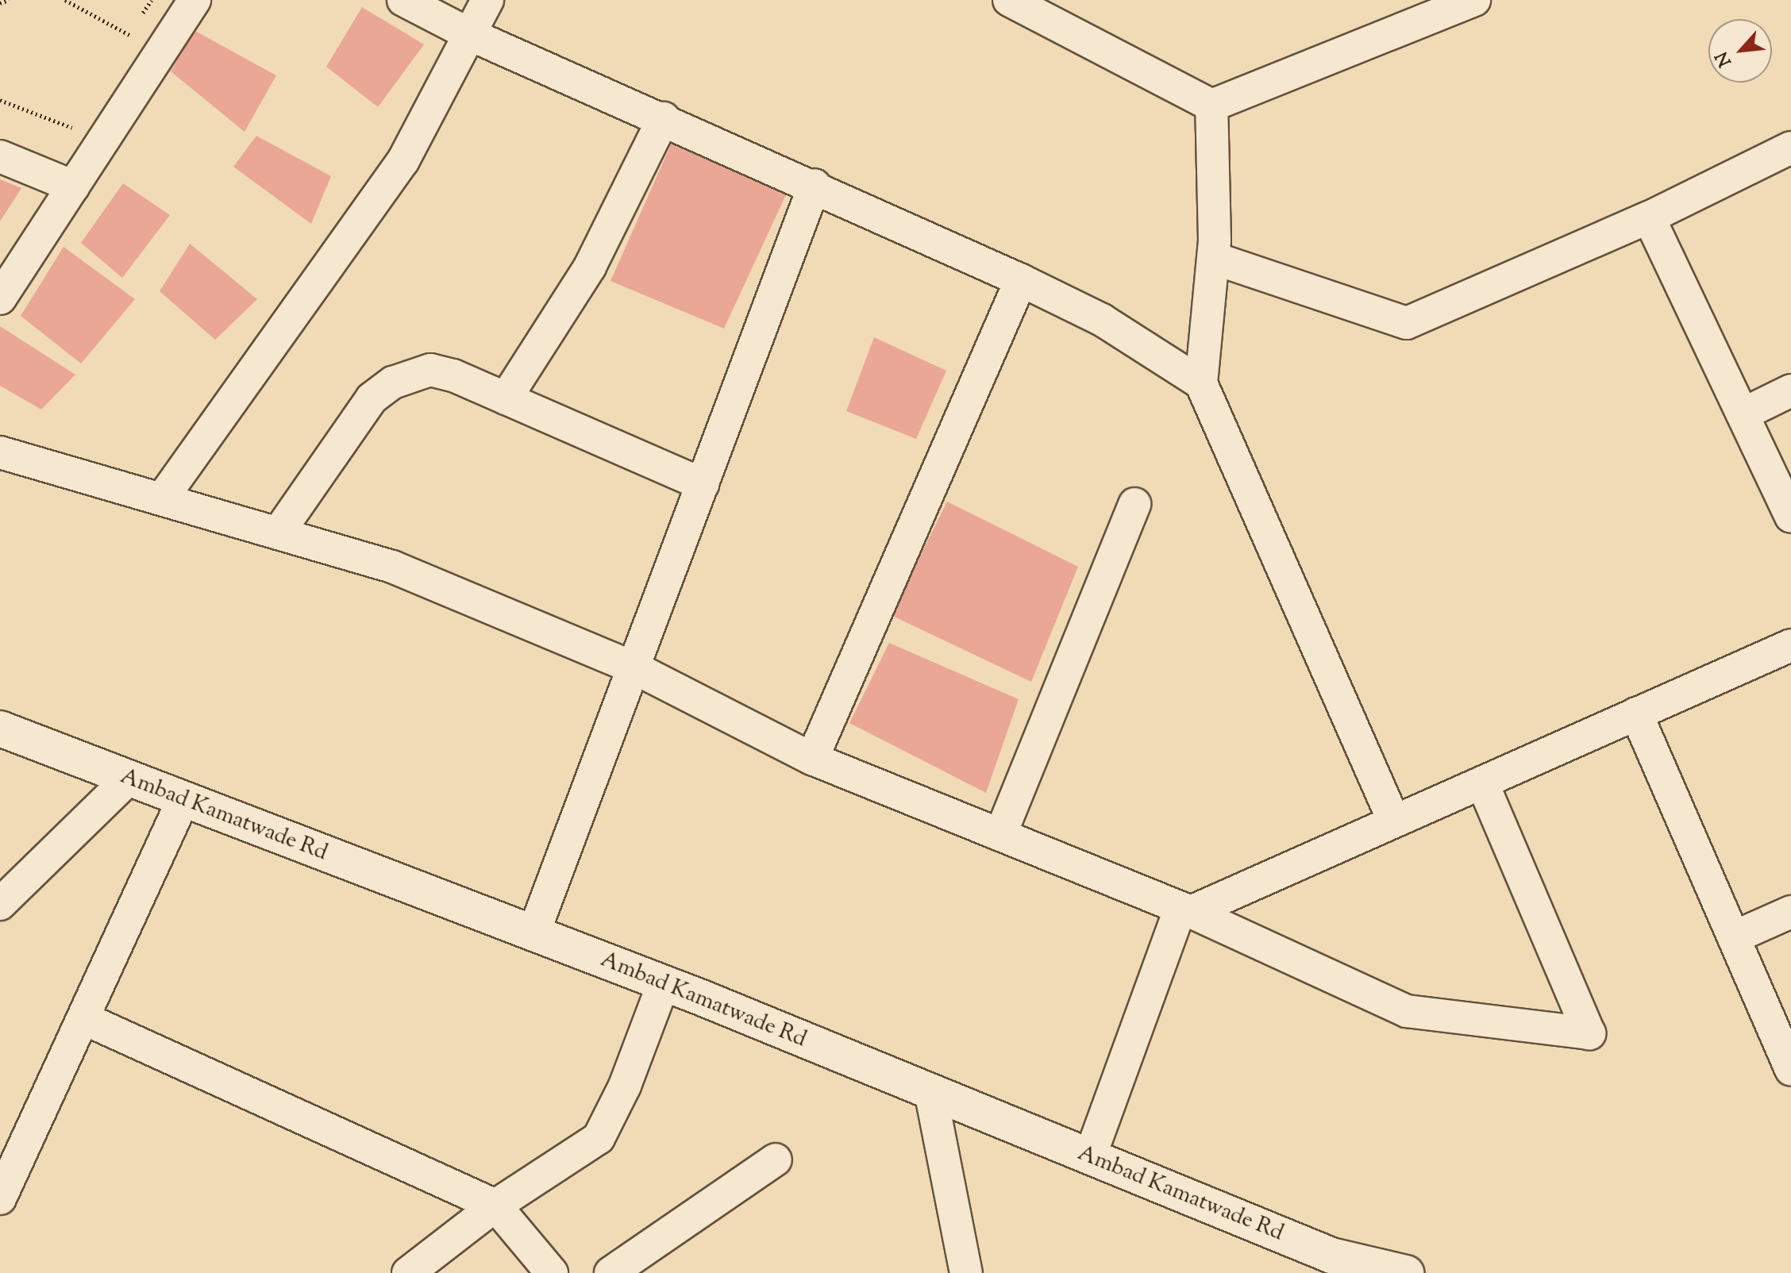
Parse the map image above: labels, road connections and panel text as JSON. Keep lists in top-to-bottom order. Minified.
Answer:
{"streets":{"street":["Ambad Kamatwade Rd"]},"north":"bottom left"}
